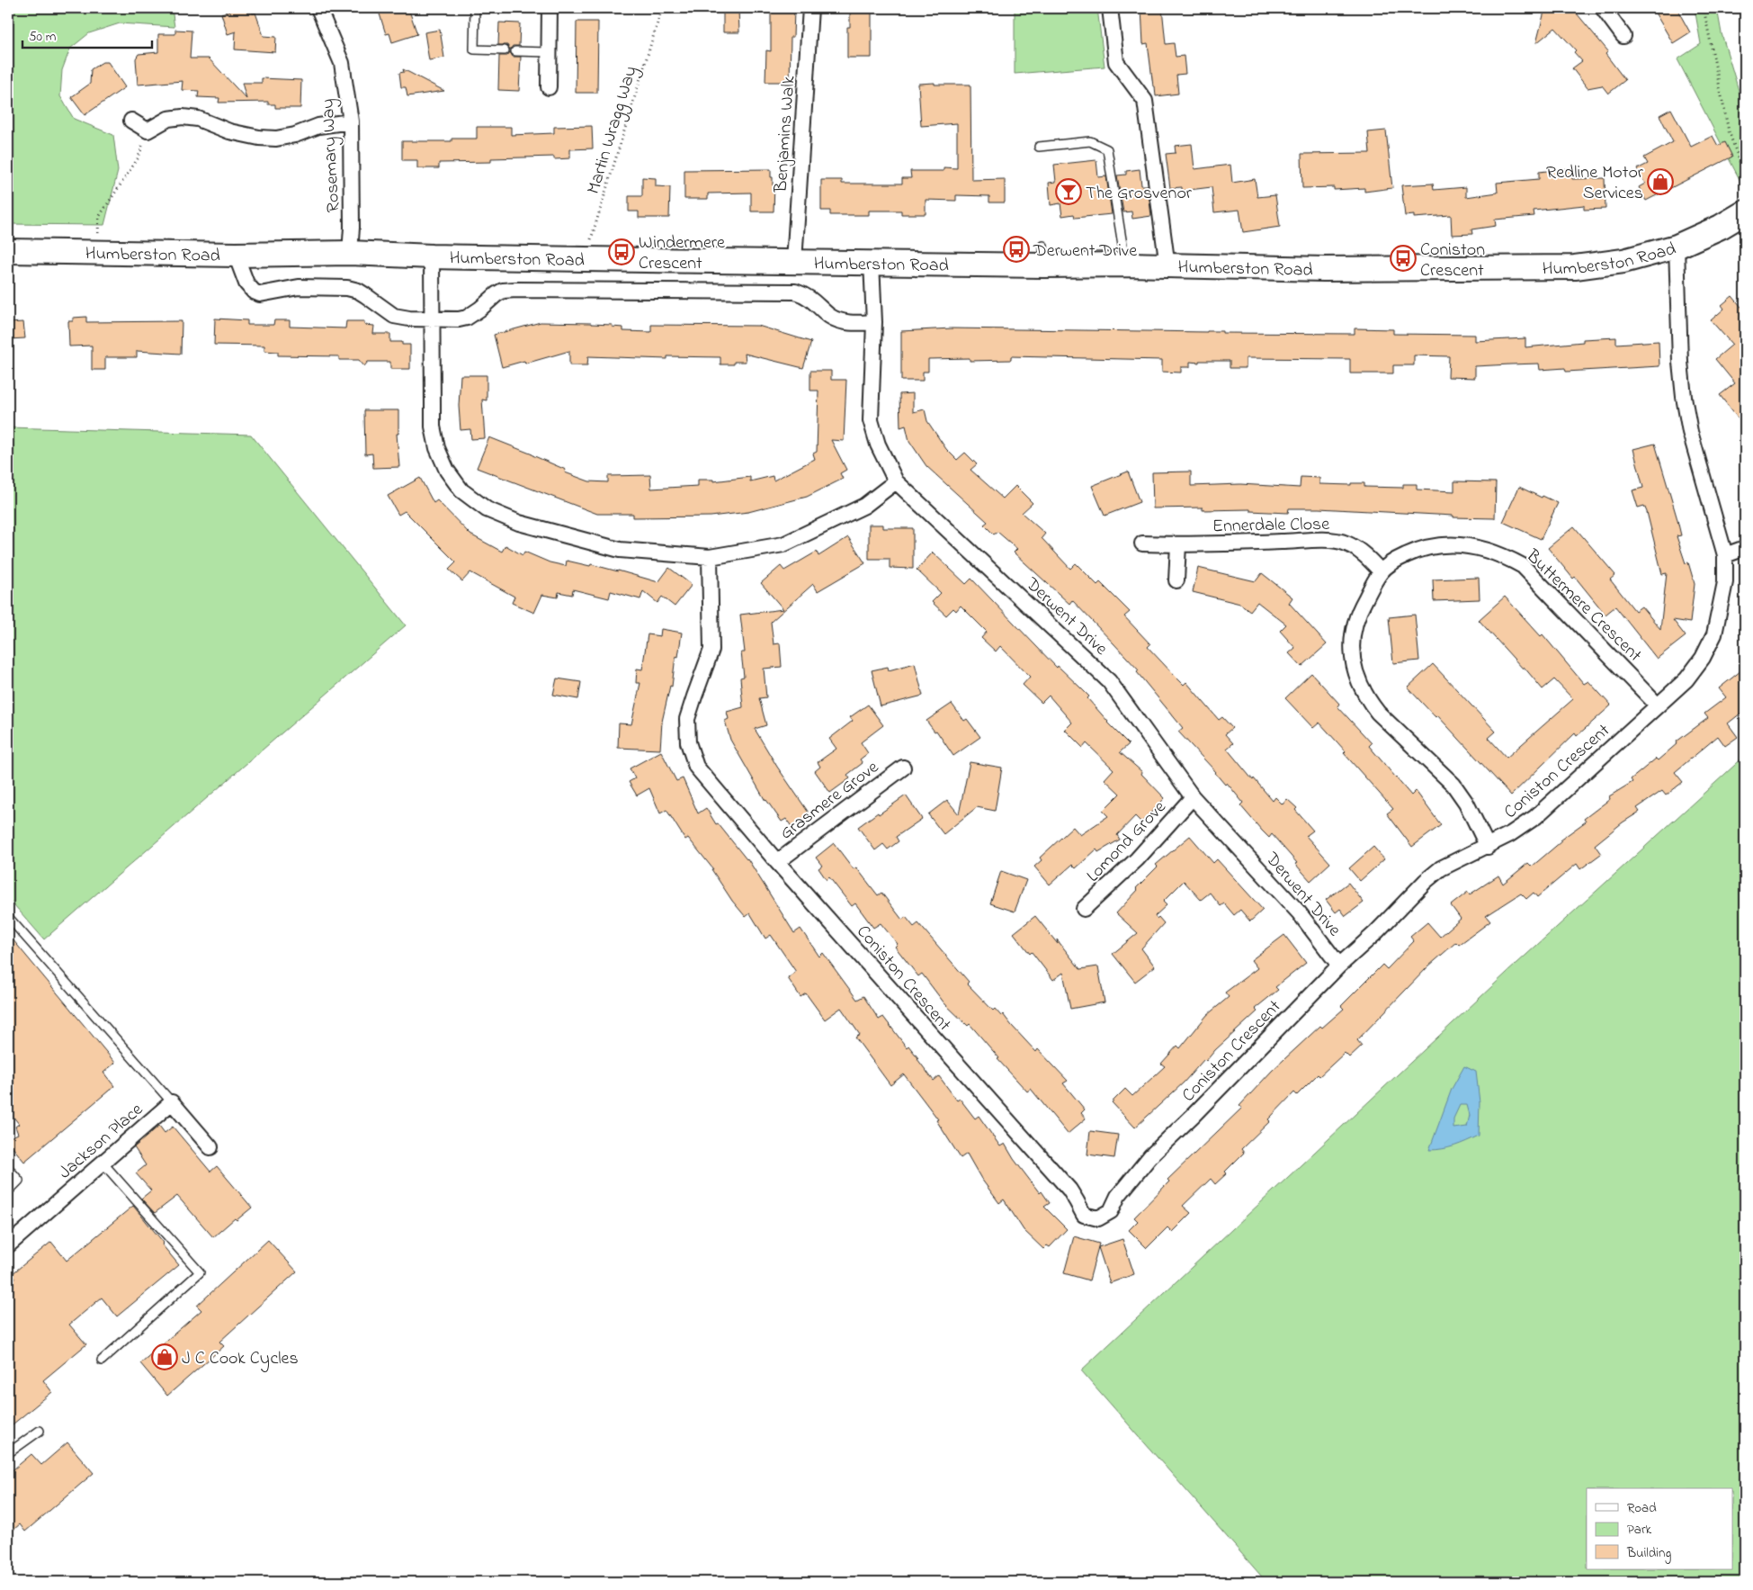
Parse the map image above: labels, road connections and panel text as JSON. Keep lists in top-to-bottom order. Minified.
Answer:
{"streets":{"main road":["Humberston Road"],"street":["Benjamins Walk","Rosemary Way","Ennerdale Close","Buttermere Crescent","Derwent Drive","Coniston Crescent","Grasmere Grove","Lomond Grove","Jackson Place"],"path":["Martin Wragg Way"]},"crossings":[["Martin Wragg Way","Humberston Road"],["Benjamins Walk","Humberston Road"],["Rosemary Way","Humberston Road"],["Humberston Road","Derwent Drive"],["Humberston Road","Coniston Crescent"],["Ennerdale Close","Buttermere Crescent"],["Buttermere Crescent","Coniston Crescent"],["Derwent Drive","Coniston Crescent"],["Derwent Drive","Lomond Grove"],["Coniston Crescent","Grasmere Grove"]],"places":{"shop":["Redline Motor Services","J C Cook Cycles"],"bar":["The Grosvenor"],"bus stop":["Derwent Drive","Windermere Crescent","Coniston Crescent"]},"legend":["Road","Park","Building"],"scale_bar":"50 m"}
